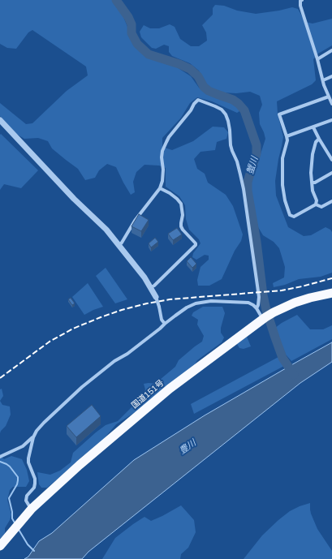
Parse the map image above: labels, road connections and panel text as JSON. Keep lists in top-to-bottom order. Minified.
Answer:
{"streets":{"highway":["国道151号"]},"water":["蟹川","豊川"]}
